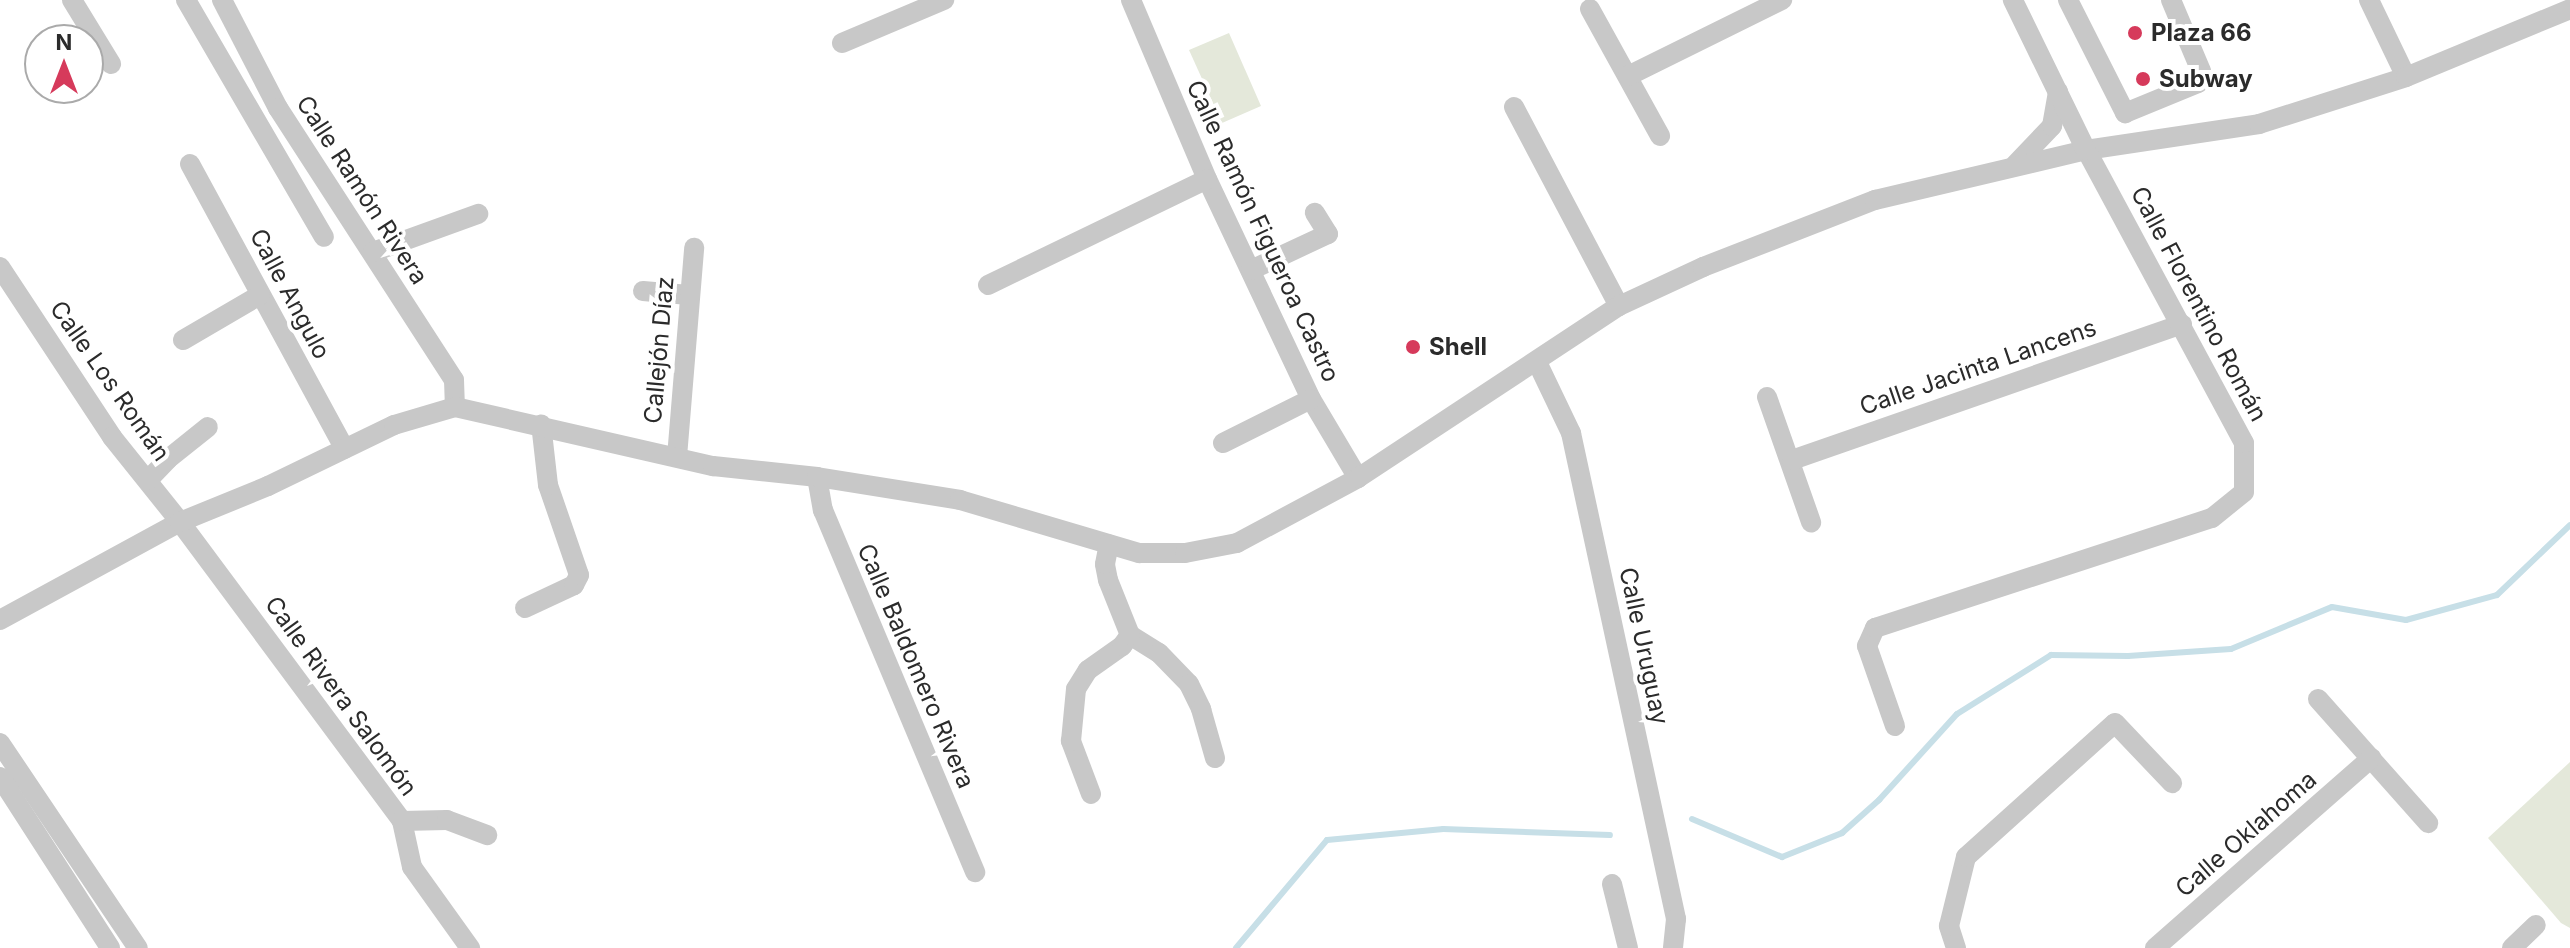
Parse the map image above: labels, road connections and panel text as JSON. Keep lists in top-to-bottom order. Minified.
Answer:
{"streets":{"street":["Calle Ramón Rivera","Calle Ramón Figueroa Castro","Calle Angulo","Calle Florentino Román","Callejón Díaz","Calle Jacinta Lancens","Calle Los Román","Calle Uruguay","Calle Baldomero Rivera","Calle Rivera Salomón","Calle Oklahoma"]},"crossings":[["Calle Florentino Román","Calle Jacinta Lancens"],["Calle Los Román","Calle Rivera Salomón"]],"places":["Plaza 66","Subway","Shell"],"north":"top"}
